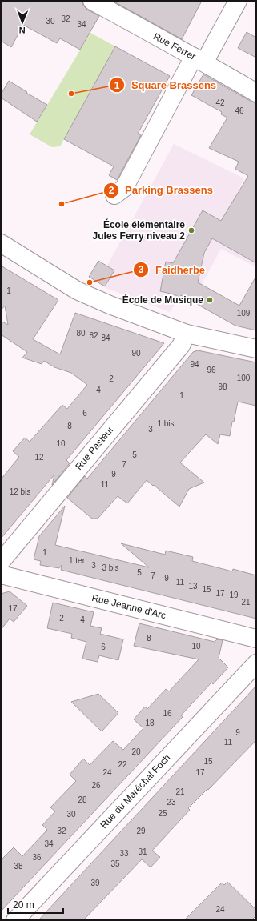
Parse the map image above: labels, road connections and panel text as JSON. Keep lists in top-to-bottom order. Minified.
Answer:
{"streets":{"street":["Rue Ferrer","Rue Pasteur","Rue Jeanne d'Arc","Rue du Maréchal Foch"]},"places":["Square Brassens","Parking Brassens","École élémentaire Jules Ferry niveau 2","Faidherbe","École de Musique"],"house_numbers":["32","30","34","42","46","1","109","80","82","84","90","94","96","100","2","98","4","1","6","1 bis","8","3","10","5","12","7","9","11","12 bis","1","1 ter","3","3 bis","5","7","9","11","13","15","17","19","21","17","2","4","8","10","6","16","18","9","11","20","15","22","24","17","26","21","28","23","25","30","32","29","34","31","33","36","35","38","39","24"],"scale_bar":"20 m","north":"bottom"}
